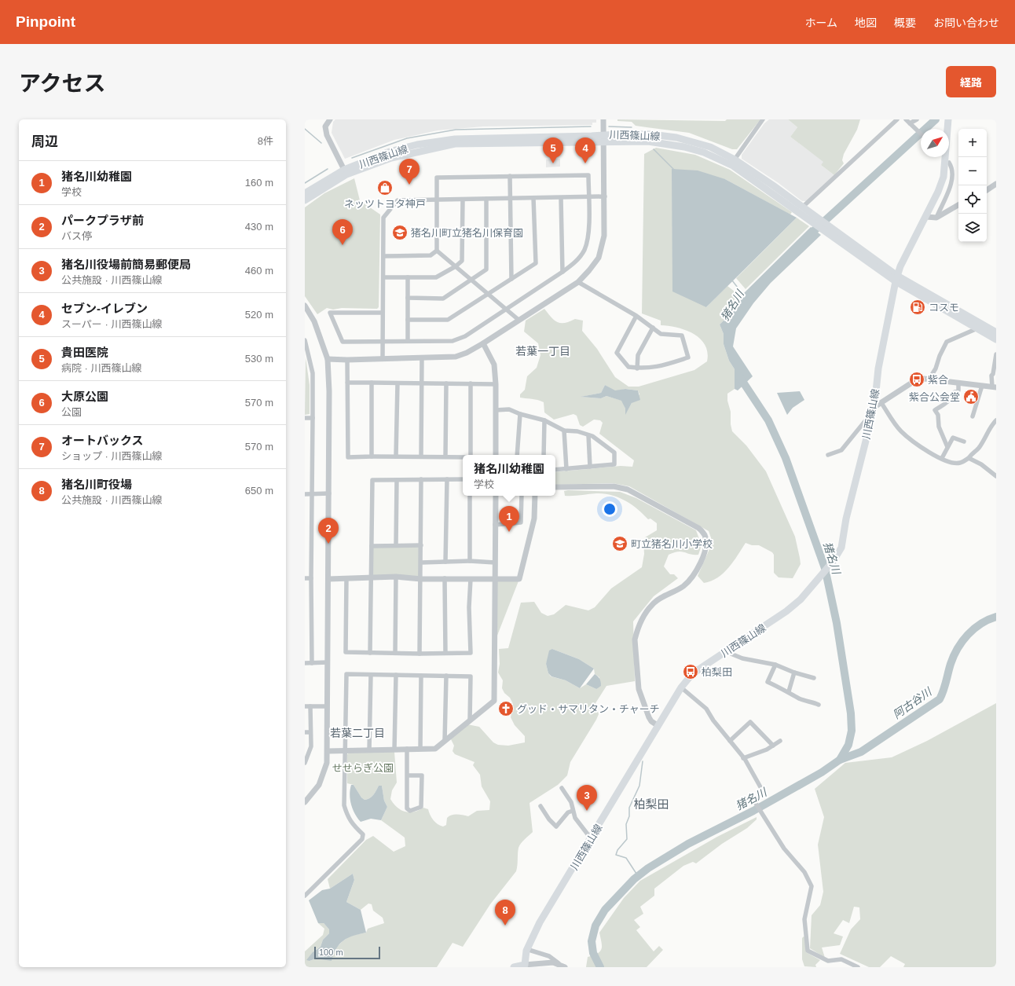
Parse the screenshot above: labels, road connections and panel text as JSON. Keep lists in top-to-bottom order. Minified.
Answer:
{"streets":{"main road":["川西篠山線"]},"districts":["若葉一丁目","若葉二丁目","柏梨田"],"water":["猪名川","阿古谷川"],"parks":["せせらぎ公園"],"places":{"shop":["ネッツトヨタ神戸"],"school or university":["猪名川町立猪名川保育園","町立猪名川小学校"],"fuel station":["コスモ"],"bus stop":["紫合","柏梨田"],"public building":["紫合公会堂"],"church":["グッド・サマリタン・チャーチ"]},"scale_bar":"100 m","north":"top right","page":{"header":"Pinpoint","nav":["ホーム","地図","概要","お問い合わせ"],"title":"アクセス","buttons":"経路","heading":["周辺","8件"],"map_buttons":["+","−"],"pins":["4","5","7","6","1","2","3","8"],"list":[{"mark":"1","name":"猪名川幼稚園","note":"学校","value":"160 m"},{"mark":"2","name":"パークプラザ前","note":"バス停","value":"430 m"},{"mark":"3","name":"猪名川役場前簡易郵便局","note":"公共施設 · 川西篠山線","value":"460 m"},{"mark":"4","name":"セブン-イレブン","note":"スーパー · 川西篠山線","value":"520 m"},{"mark":"5","name":"貴田医院","note":"病院 · 川西篠山線","value":"530 m"},{"mark":"6","name":"大原公園","note":"公園","value":"570 m"},{"mark":"7","name":"オートバックス","note":"ショップ · 川西篠山線","value":"570 m"},{"mark":"8","name":"猪名川町役場","note":"公共施設 · 川西篠山線","value":"650 m"}],"popup":["猪名川幼稚園","学校"],"scale":"100 m"}}
